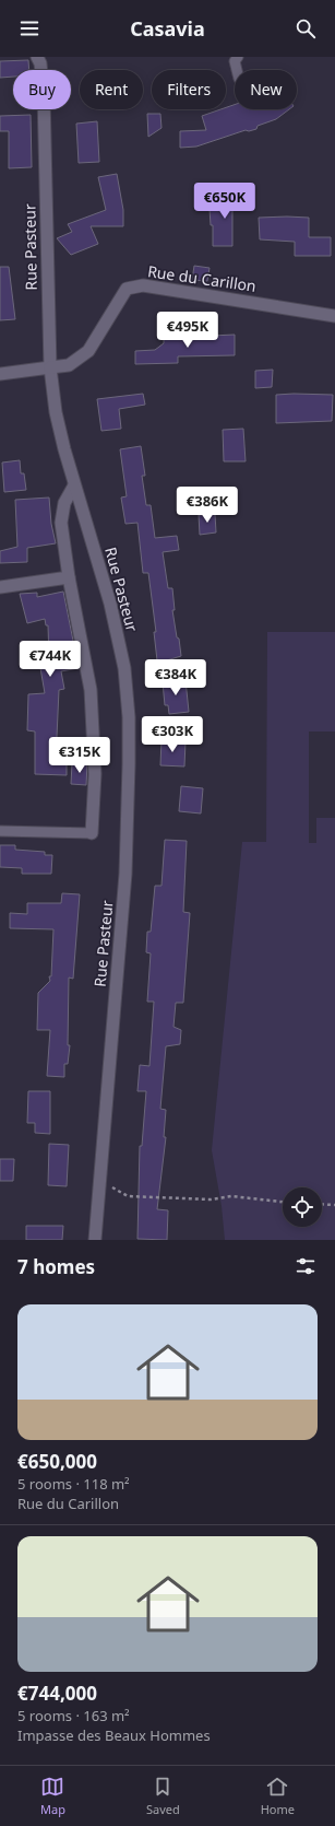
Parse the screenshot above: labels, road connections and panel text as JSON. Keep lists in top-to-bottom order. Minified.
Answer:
{"streets":{"street":["Rue Pasteur","Rue du Carillon"]},"crossings":[["Rue Pasteur","Rue du Carillon"]],"page":{"header":"Casavia","chip":["Buy","Rent","Filters","New"],"price":["€650K","€495K","€386K","€744K","€384K","€303K","€315K"],"heading":"7 homes","list":[{"name":"€650,000","note":"5 rooms · 118 m² · Rue du Carillon"},{"name":"€744,000","note":"5 rooms · 163 m² · Impasse des Beaux Hommes"}],"tabs":["Map","Saved","Home"]}}
